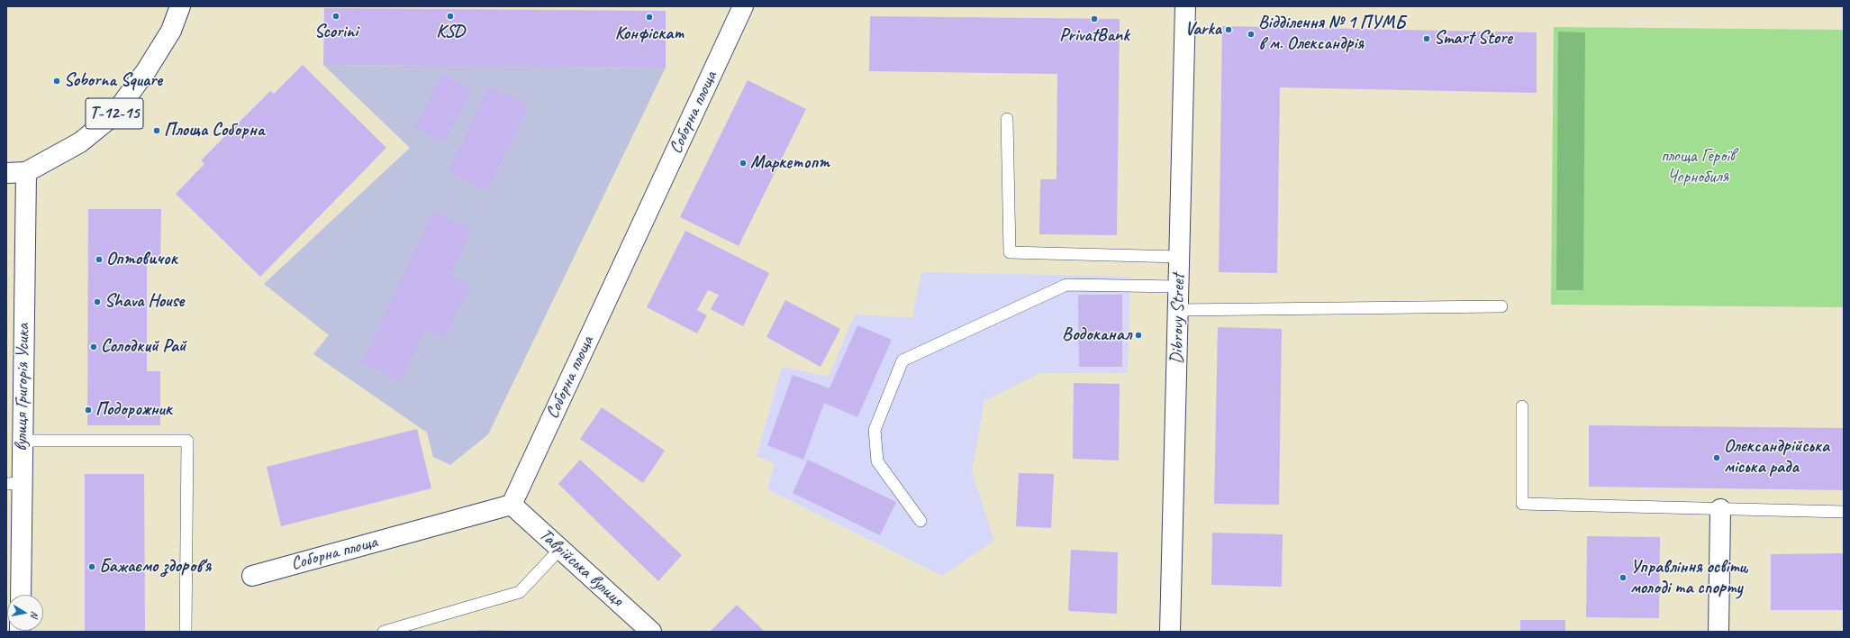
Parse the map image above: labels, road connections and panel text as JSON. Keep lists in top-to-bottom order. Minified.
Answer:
{"streets":{"street":["Соборна площа","Т-12-15","Dibrovy Street","вулиця Григорія Усика","Таврійська вулиця"]},"crossings":[["Соборна площа","Таврійська вулиця"],["Т-12-15","вулиця Григорія Усика"]],"parks":["площа Героїв Чорнобиля"],"places":["Scorini","KSD","Конфіскат","PrivatBank","Varka","Відділення № 1 ПУМБ в м. Олександрія","Smart Store","Soborna Square","Площа Соборна","Маркетопт","Оптовичок","Shava House","Водоканал","Солодкий Рай","Подорожник","Олександрійська міська рада","Бажаємо здоров'я","Управління освіти, молоді та спорту"],"north":"right"}
